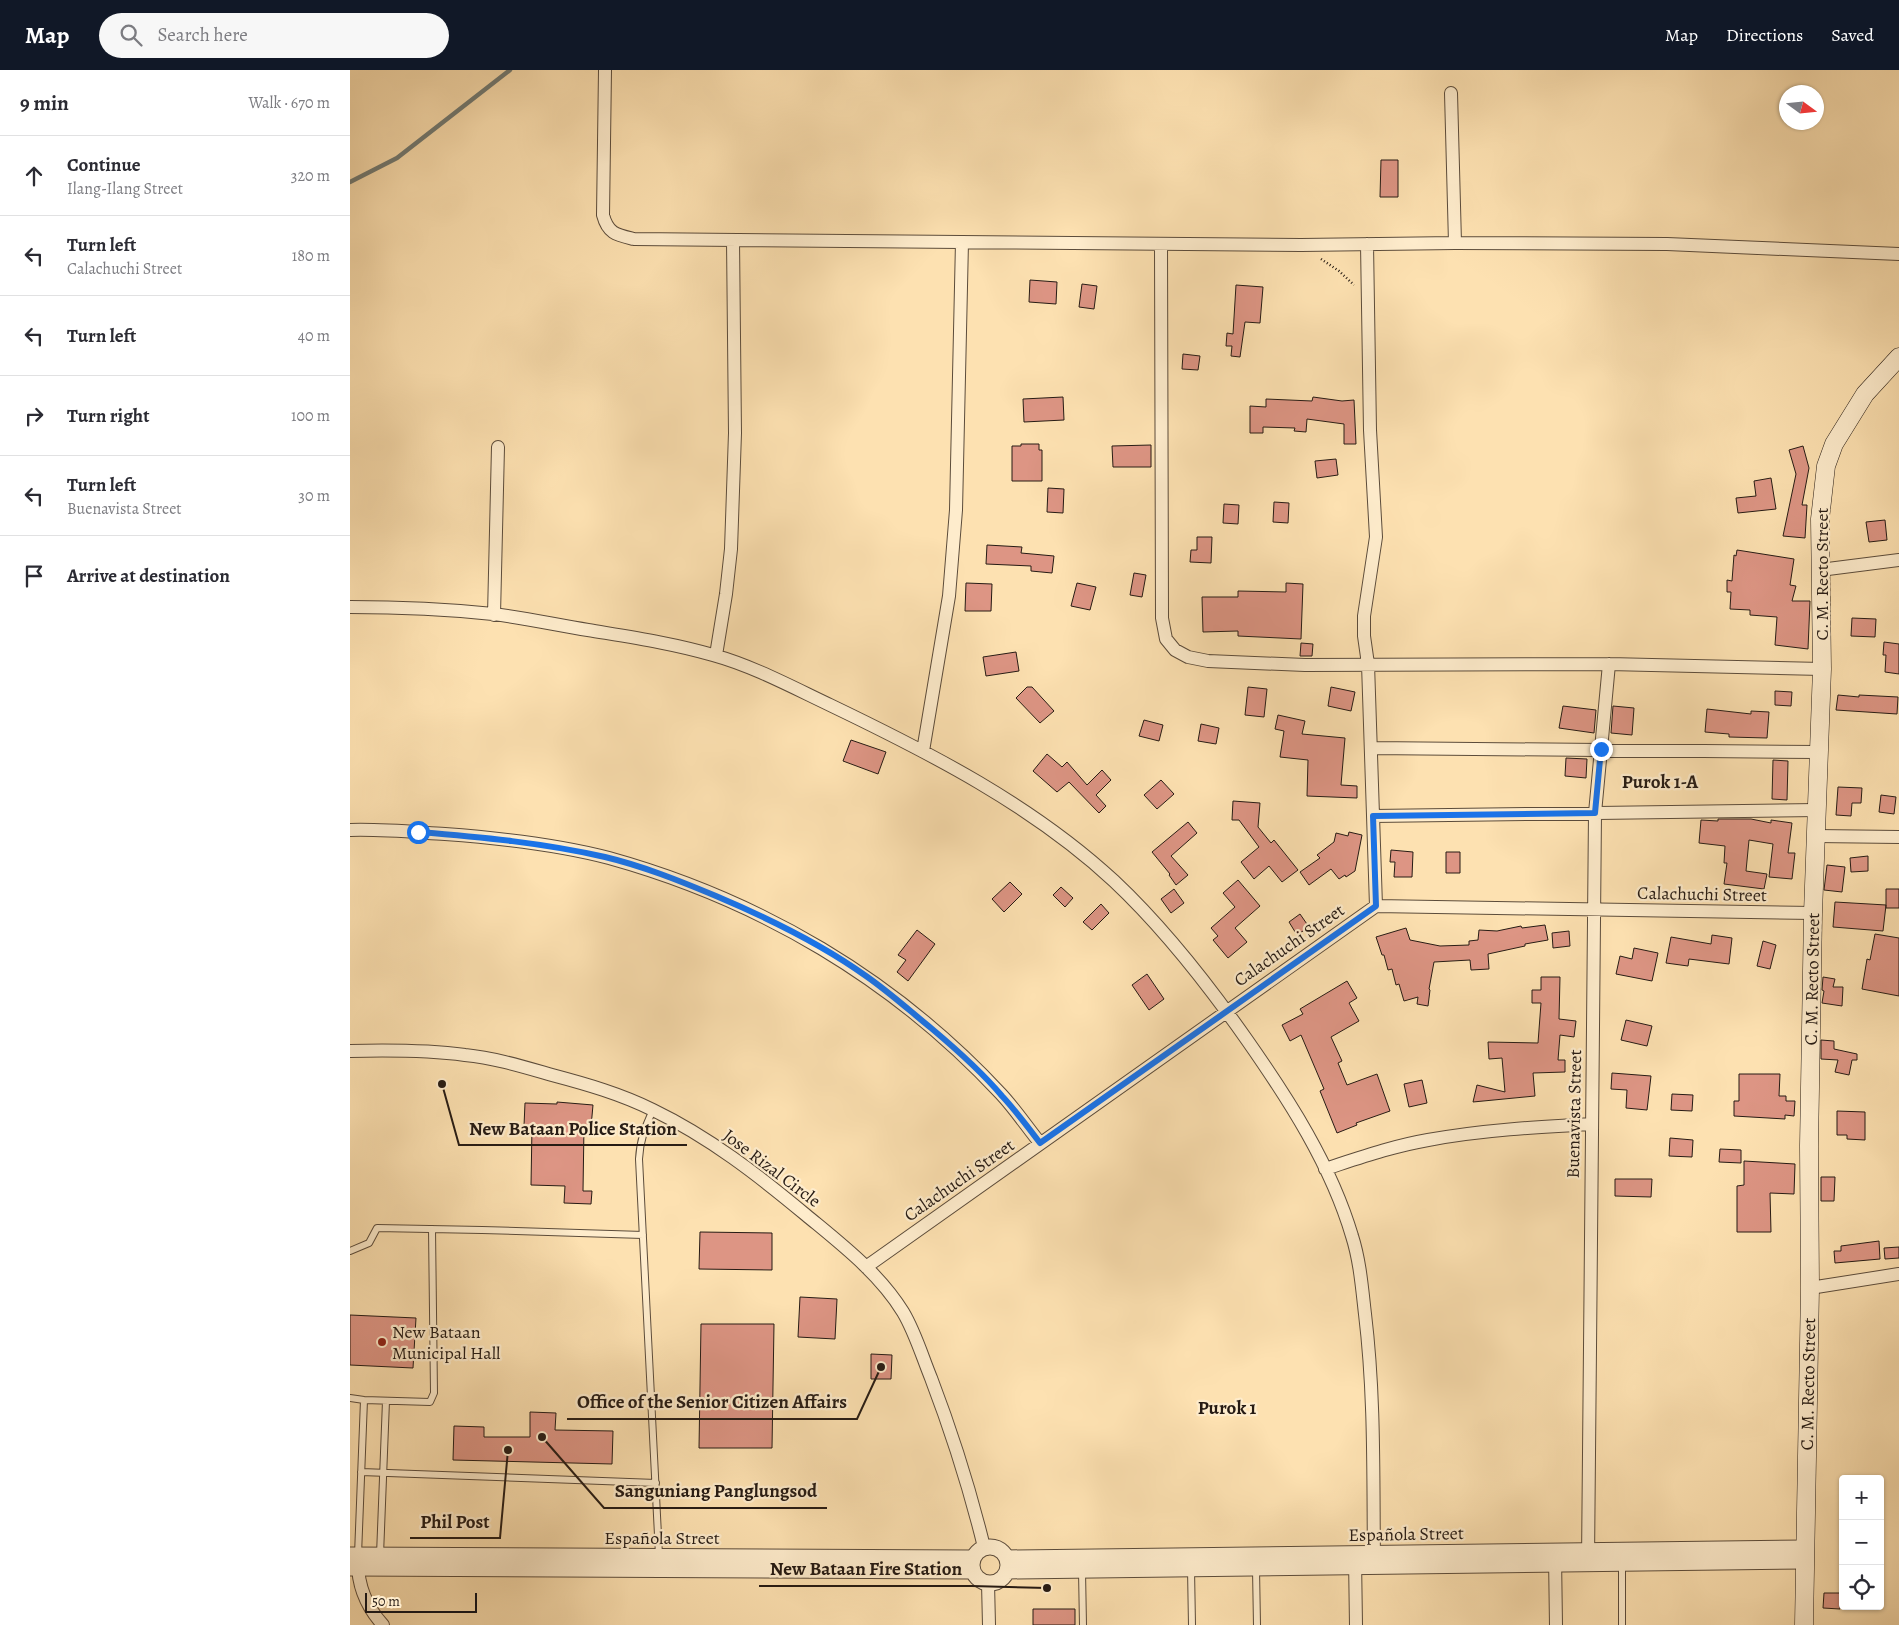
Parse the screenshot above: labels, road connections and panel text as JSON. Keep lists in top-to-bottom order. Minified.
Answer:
{"streets":{"main road":["C. M. Recto Street"],"street":["Calachuchi Street","Buenavista Street","Jose Rizal Circle","Española Street"]},"crossings":[["C. M. Recto Street","Calachuchi Street"],["C. M. Recto Street","Española Street"],["Calachuchi Street","Buenavista Street"],["Calachuchi Street","Jose Rizal Circle"],["Buenavista Street","Española Street"],["Jose Rizal Circle","Española Street"]],"districts":["Purok 1-A","Purok 1"],"places":["New Bataan Police Station","New Bataan Municipal Hall","Office of the Senior Citizen Affairs","Sanguniang Panglungsod","Phil Post","New Bataan Fire Station"],"scale_bar":"50 m","north":"right","page":{"header":"Map","search":"Search here","nav":["Map","Directions","Saved"],"heading":["9 min","Walk · 670 m"],"list":[["Continue","Ilang-Ilang Street","320 m"],["Turn left","Calachuchi Street","180 m"],["Turn left","40 m"],["Turn right","100 m"],["Turn left","Buenavista Street","30 m"],"Arrive at destination"],"map_buttons":["+","−"],"scale":"50 m"}}
